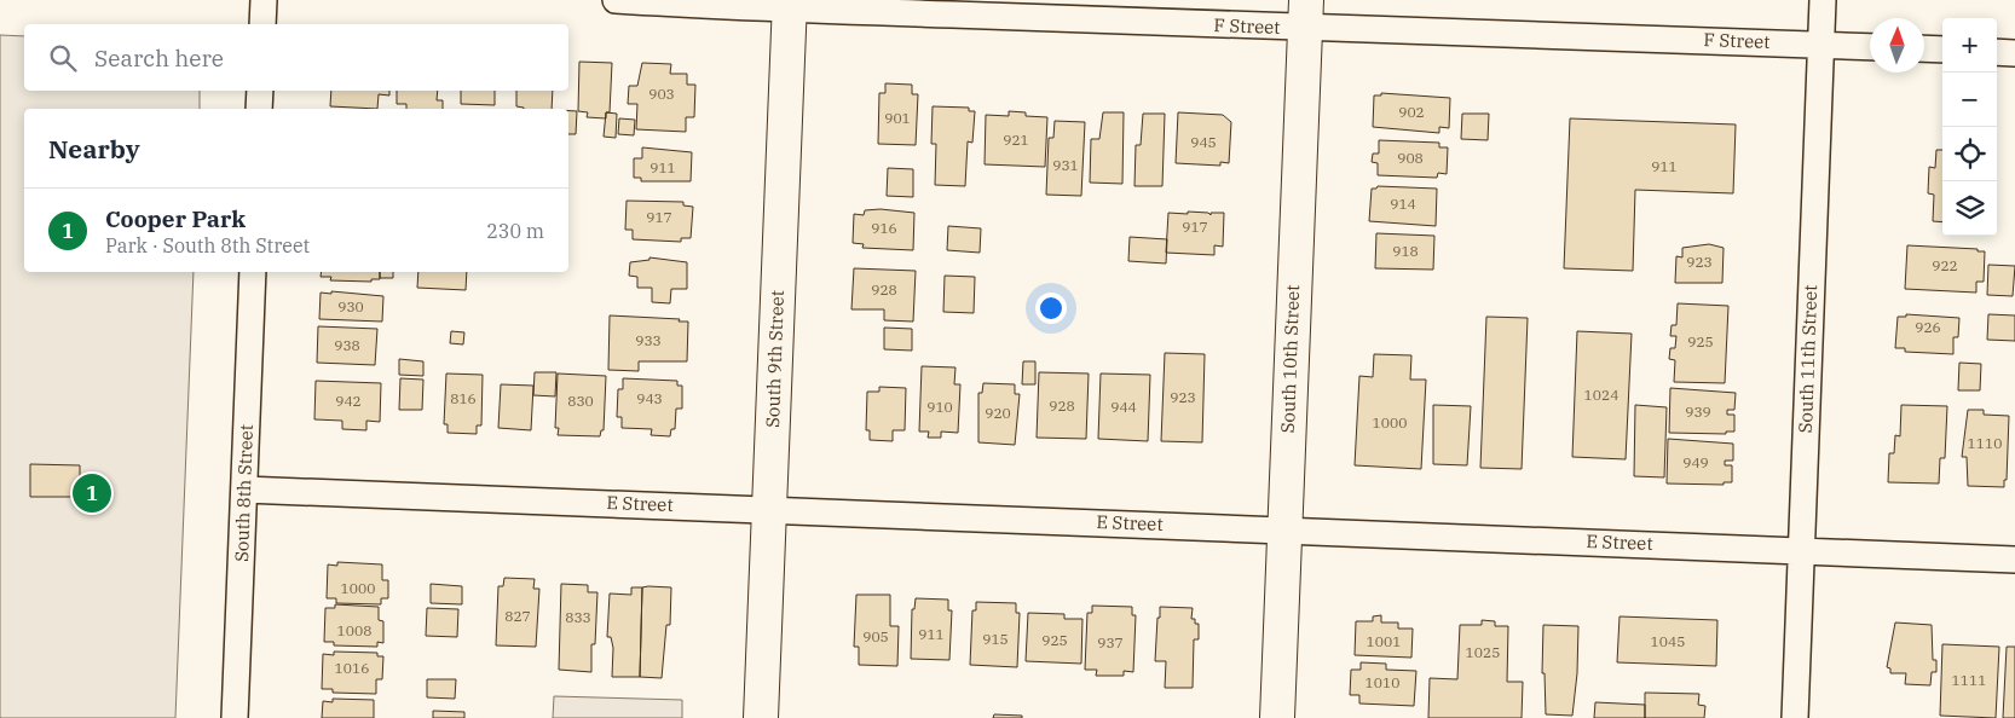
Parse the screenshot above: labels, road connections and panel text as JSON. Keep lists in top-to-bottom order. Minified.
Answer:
{"streets":{"main road":["South 9th Street","South 10th Street"],"street":["F Street","South 11th Street","South 8th Street","E Street"]},"crossings":[["F Street","South 9th Street"],["F Street","South 10th Street"],["F Street","South 11th Street"],["South 9th Street","E Street"],["South 10th Street","E Street"],["South 11th Street","E Street"],["South 8th Street","E Street"]],"house_numbers":["903","902","901","921","945","908","931","911","911","914","917","917","916","918","923","922","928","930","926","933","925","938","1024","923","816","943","942","830","928","910","944","939","920","1000","1110","949","1000","827","833","1008","911","905","915","925","1001","1045","937","1025","1016","1111","1010"],"north":"top","page":{"map_buttons":["+","−"],"search":"Search here","heading":"Nearby","list":[{"mark":"1","name":"Cooper Park","note":"Park · South 8th Street","value":"230 m"}],"pins":"1"}}
